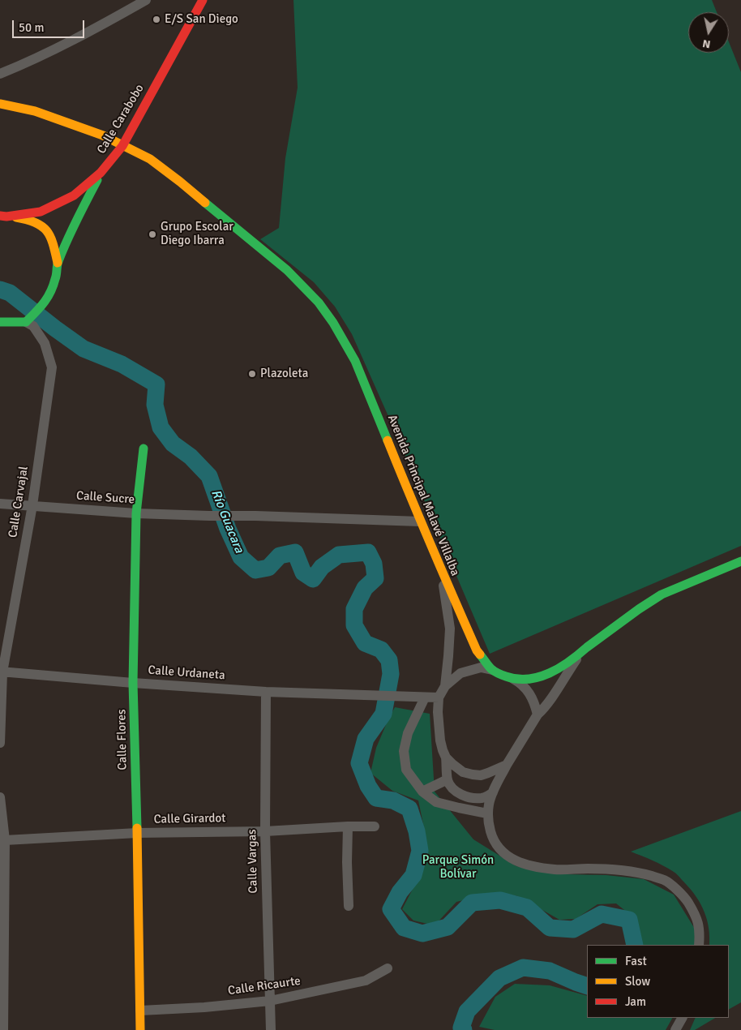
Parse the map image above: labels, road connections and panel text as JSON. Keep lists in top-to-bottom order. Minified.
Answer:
{"streets":{"street":["Calle Carabobo","Avenida Principal Malavé Villalba","Calle Sucre","Calle Carvajal","Calle Urdaneta","Calle Flores","Calle Girardot","Calle Vargas","Calle Ricaurte"]},"crossings":[["Calle Carabobo","Avenida Principal Malavé Villalba"],["Avenida Principal Malavé Villalba","Calle Sucre"],["Avenida Principal Malavé Villalba","Calle Urdaneta"],["Calle Sucre","Calle Carvajal"],["Calle Sucre","Calle Flores"],["Calle Carvajal","Calle Urdaneta"],["Calle Urdaneta","Calle Flores"],["Calle Urdaneta","Calle Vargas"],["Calle Flores","Calle Girardot"],["Calle Flores","Calle Ricaurte"],["Calle Girardot","Calle Vargas"],["Calle Vargas","Calle Ricaurte"]],"water":["Río Guacara"],"parks":["Parque Simón Bolívar"],"places":["E/S San Diego","Grupo Escolar Diego Ibarra","Plazoleta"],"legend":["Fast","Slow","Jam"],"scale_bar":"50 m","north":"bottom"}
